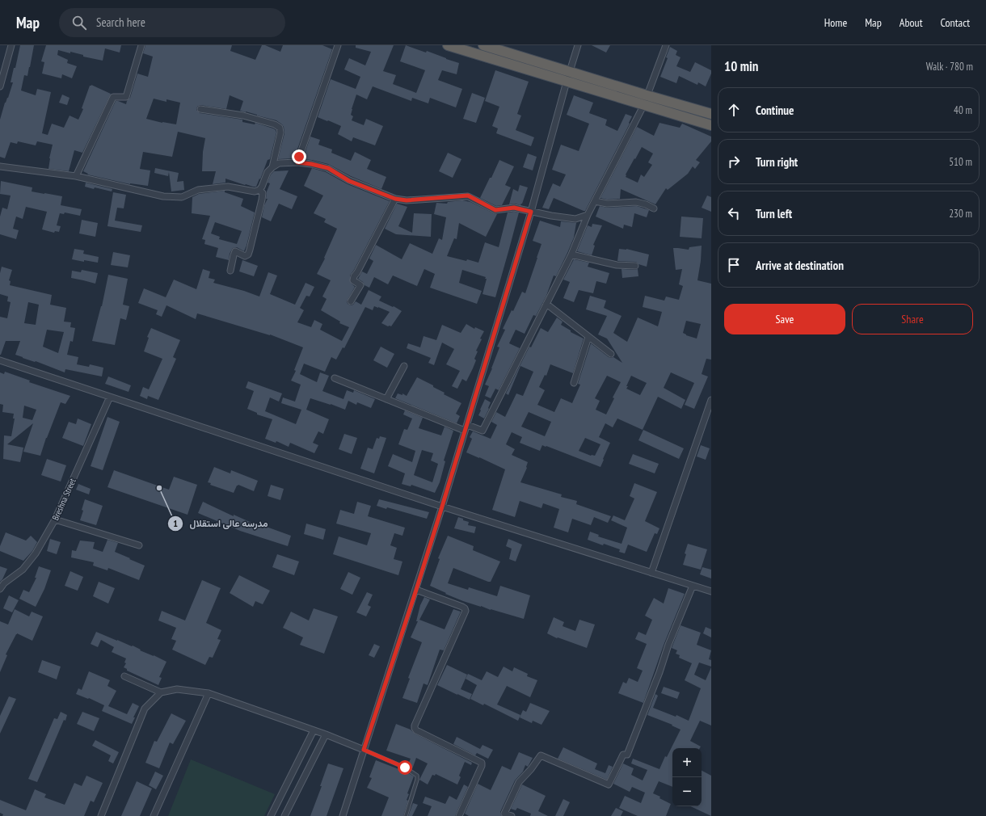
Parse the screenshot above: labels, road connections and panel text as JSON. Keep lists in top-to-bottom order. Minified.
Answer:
{"streets":{"street":["Breshna Street"]},"places":["مدرسه عالی استقلال"],"page":{"header":"Map","search":"Search here","nav":["Home","Map","About","Contact"],"heading":["10 min","Walk · 780 m"],"list":[["Continue","40 m"],["Turn right","510 m"],["Turn left","230 m"],"Arrive at destination"],"buttons":["Save","Share"],"map_buttons":["+","−"]}}
